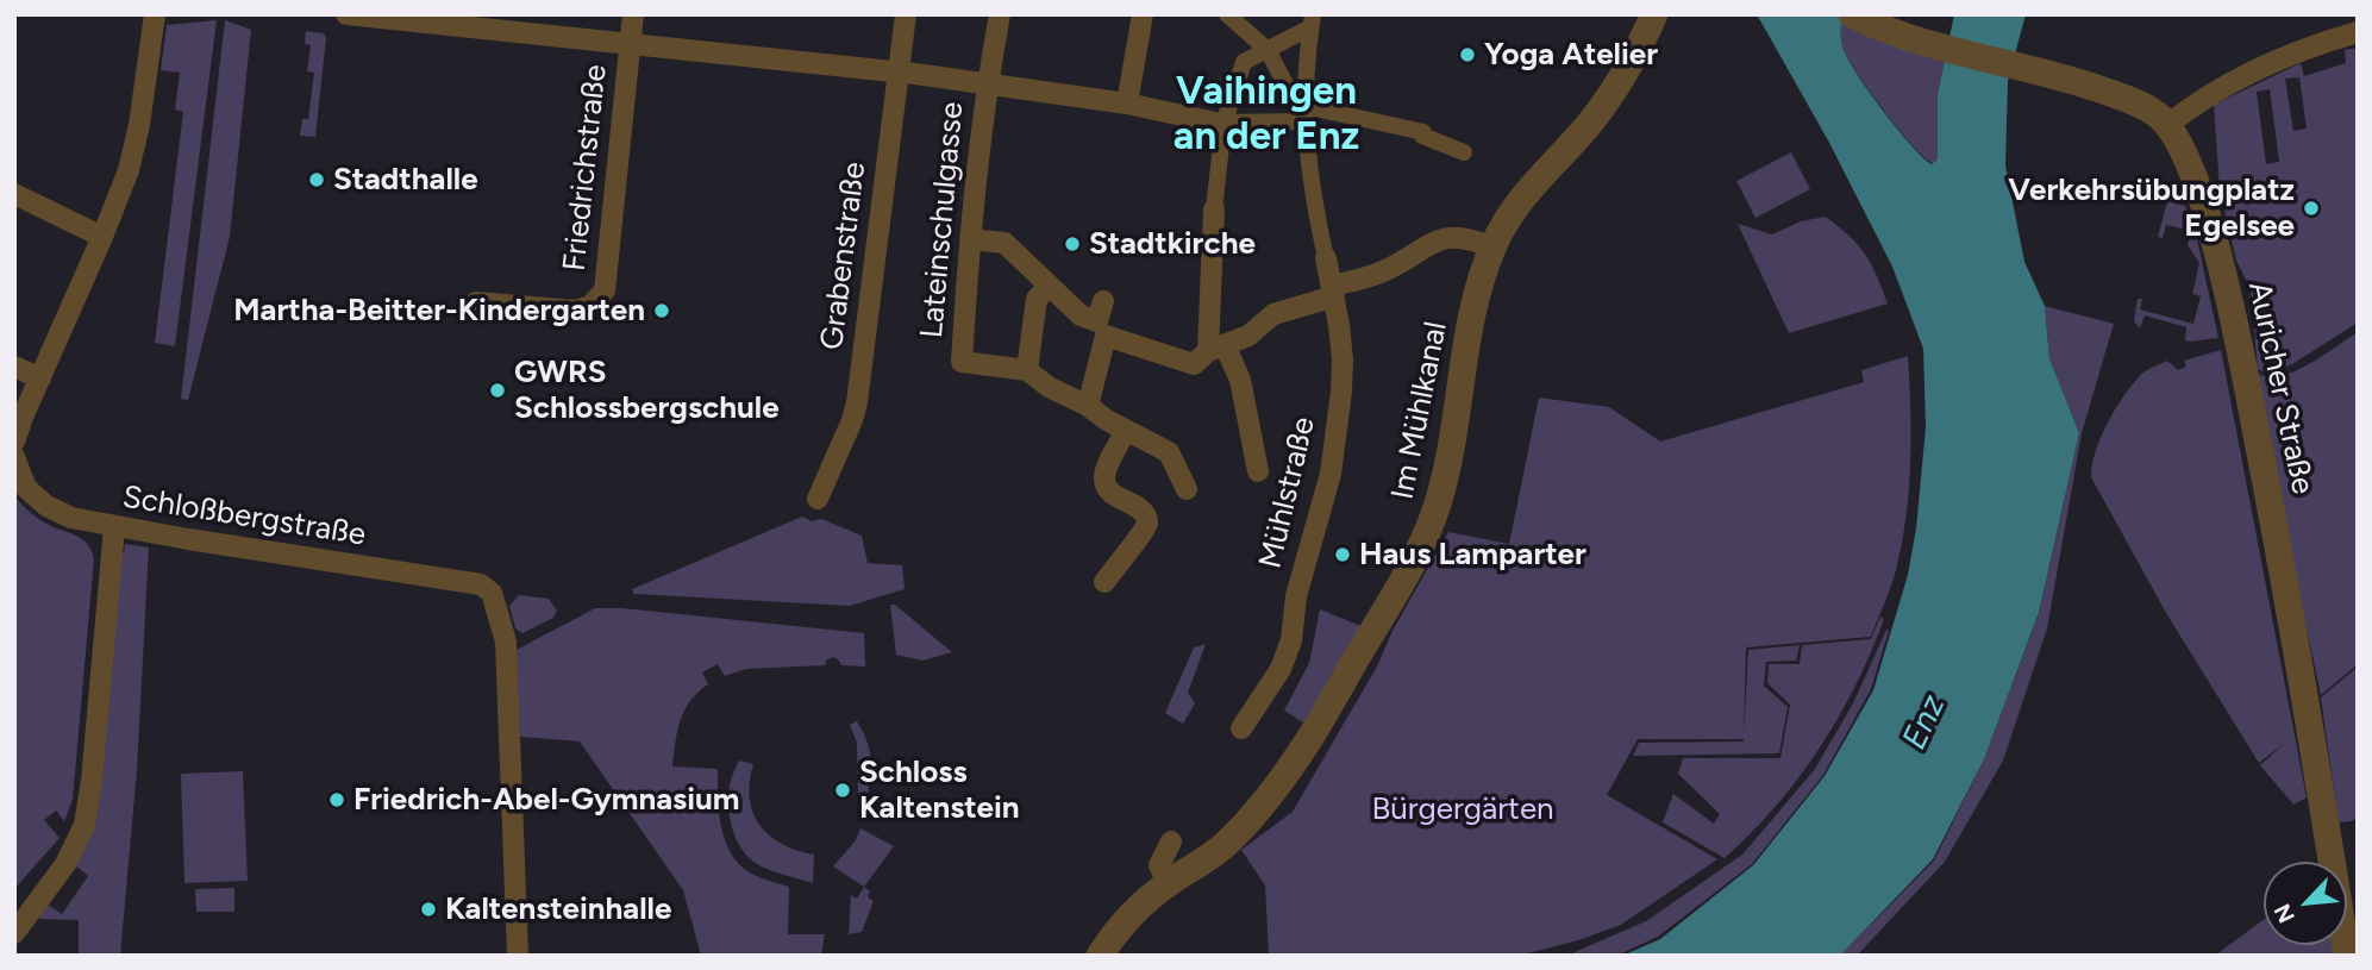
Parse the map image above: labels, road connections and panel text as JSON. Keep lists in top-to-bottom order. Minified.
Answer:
{"streets":{"street":["Friedrichstraße","Lateinschulgasse","Grabenstraße","Auricher Straße","Im Mühlkanal","Mühlstraße","Schloßbergstraße"]},"districts":["Vaihingen an der Enz"],"water":["Enz"],"parks":["Bürgergärten"],"places":["Yoga Atelier","Stadthalle","Verkehrsübungplatz Egelsee","Stadtkirche","Martha-Beitter-Kindergarten","GWRS Schlossbergschule","Haus Lamparter","Schloss Kaltenstein","Friedrich-Abel-Gymnasium","Kaltensteinhalle"],"north":"bottom left"}
